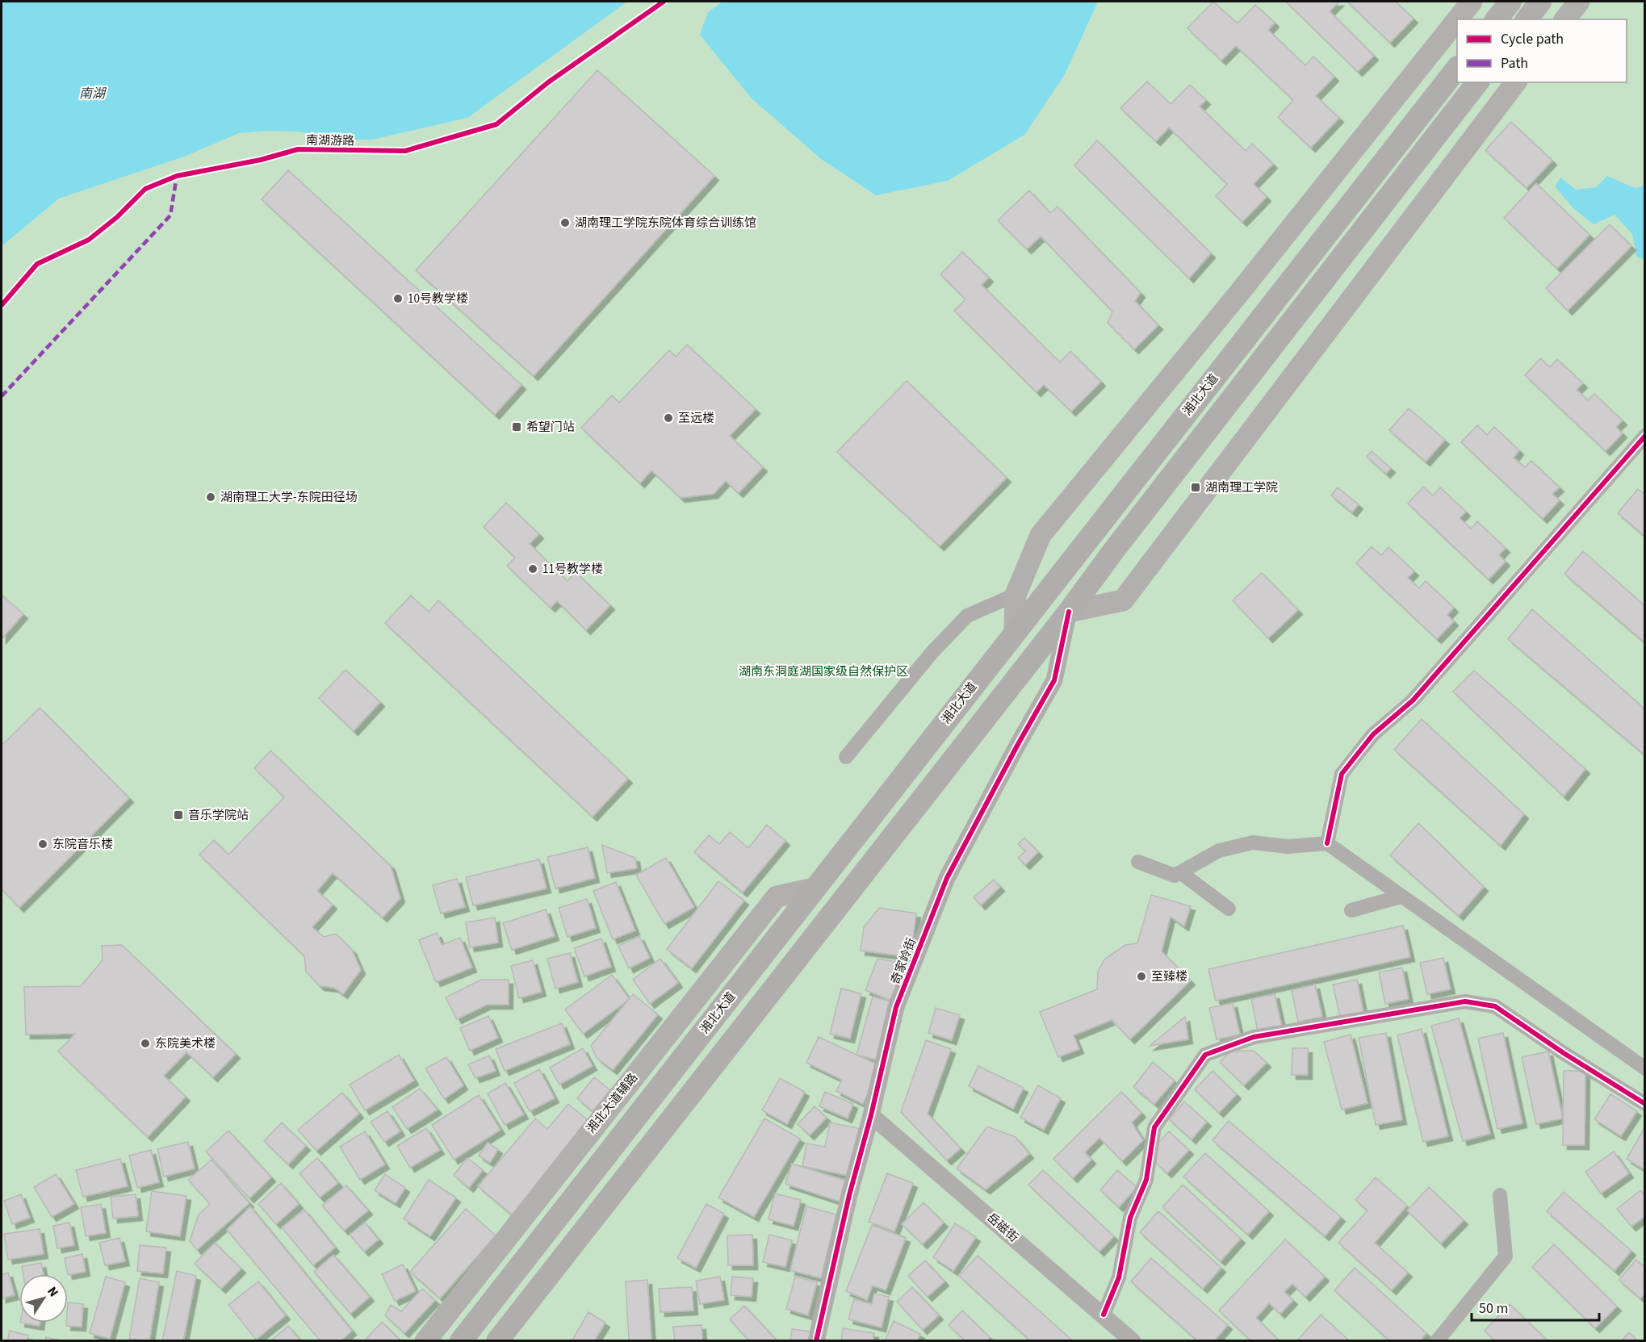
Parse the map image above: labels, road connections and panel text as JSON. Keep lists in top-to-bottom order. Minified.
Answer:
{"streets":{"highway":["湘北大道"],"main road":["湘北大道辅路"],"street":["奇家岭街","岳磁街"],"cycle path":["南湖游路"]},"crossings":[["湘北大道","湘北大道辅路"],["奇家岭街","岳磁街"]],"water":["南湖"],"parks":["湖南东洞庭湖国家级自然保护区"],"places":{"other":["湖南理工学院东院体育综合训练馆","10号教学楼","至远楼","湖南理工大学-东院田径场","11号教学楼","东院音乐楼","至臻楼","东院美术楼"],"transit":["希望门站","湖南理工学院","音乐学院站"]},"legend":["Cycle path","Path"],"scale_bar":"50 m","north":"top right"}
